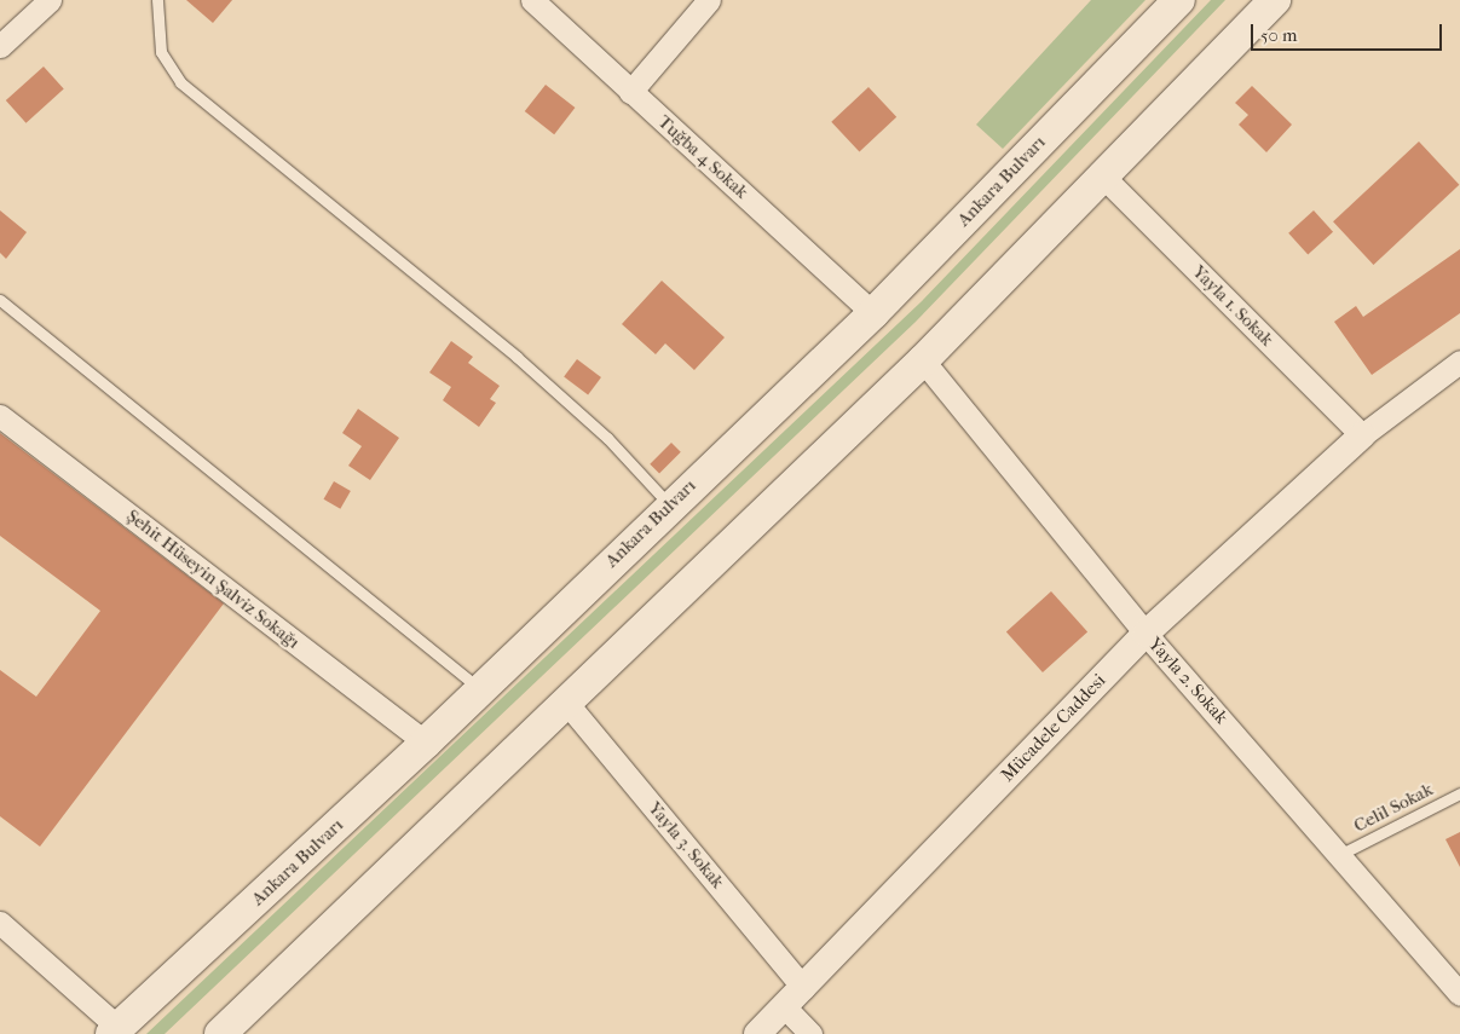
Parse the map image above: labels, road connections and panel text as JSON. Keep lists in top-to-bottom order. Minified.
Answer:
{"streets":{"main road":["Ankara Bulvarı"],"street":["Tuğba 4 Sokak","Yayla 1. Sokak","Şehit Hüseyin Şalviz Sokağı","Yayla 2. Sokak","Mücadele Caddesi","Yayla 3. Sokak"],"lane":["Celil Sokak"]},"crossings":[["Tuğba 4 Sokak","Ankara Bulvarı"],["Ankara Bulvarı","Şehit Hüseyin Şalviz Sokağı"],["Yayla 1. Sokak","Mücadele Caddesi"],["Yayla 2. Sokak","Mücadele Caddesi"],["Yayla 2. Sokak","Celil Sokak"],["Mücadele Caddesi","Yayla 3. Sokak"]],"scale_bar":"50 m"}
